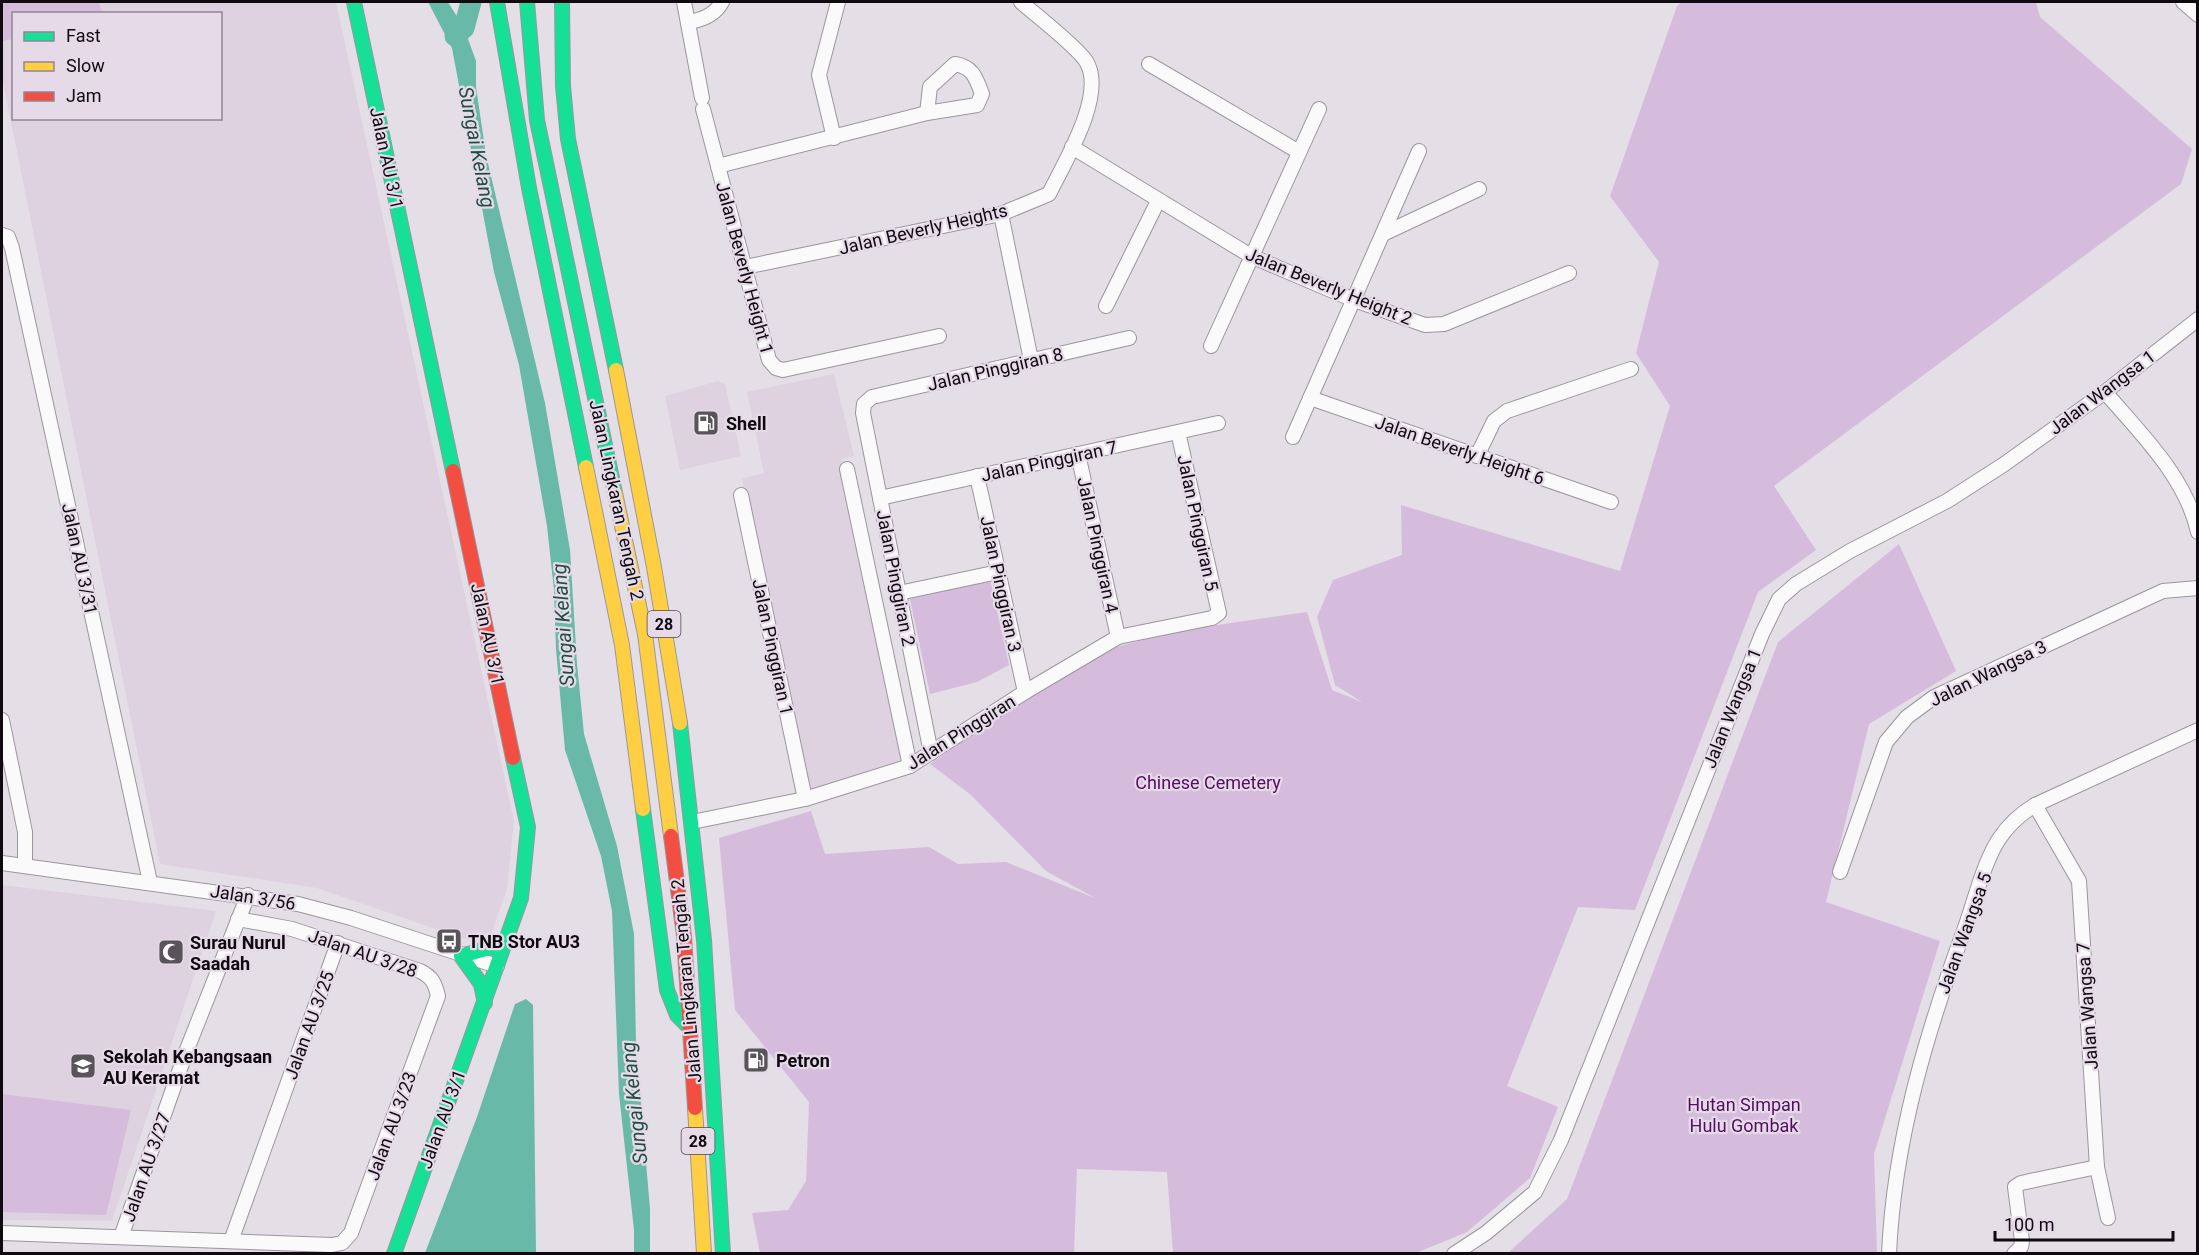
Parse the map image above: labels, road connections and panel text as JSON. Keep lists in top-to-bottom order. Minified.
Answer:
{"streets":{"main road":["Jalan AU 3/1","Jalan Lingkaran Tengah 2","28"],"street":["Jalan Beverly Heights","Jalan Beverly Height 1","Jalan Beverly Height 2","Jalan Pinggiran 8","Jalan Wangsa 1","Jalan Beverly Height 6","Jalan Pinggiran 7","Jalan Pinggiran 5","Jalan Pinggiran 4","Jalan AU 3/31","Jalan Pinggiran 2","Jalan Pinggiran 3","Jalan Pinggiran 1","Jalan Wangsa 3","Jalan Pinggiran","Jalan 3/56","Jalan Wangsa 5","Jalan AU 3/28","Jalan Wangsa 7","Jalan AU 3/25","Jalan AU 3/23","Jalan AU 3/27"]},"crossings":[["Jalan AU 3/1","Jalan 3/56"],["Jalan Beverly Heights","Jalan Beverly Height 1"],["Jalan Beverly Heights","Jalan Beverly Height 2"],["Jalan Pinggiran 8","Jalan Pinggiran 2"],["Jalan Pinggiran 7","Jalan Pinggiran 5"],["Jalan Pinggiran 7","Jalan Pinggiran 4"],["Jalan Pinggiran 7","Jalan Pinggiran 2"],["Jalan Pinggiran 7","Jalan Pinggiran 3"],["Jalan Lingkaran Tengah 2","Jalan Pinggiran"],["Jalan Pinggiran 5","Jalan Pinggiran"],["Jalan Pinggiran 4","Jalan Pinggiran"],["Jalan AU 3/31","Jalan 3/56"],["Jalan Pinggiran 2","Jalan Pinggiran"],["Jalan Pinggiran 3","Jalan Pinggiran"],["Jalan Pinggiran 1","Jalan Pinggiran"],["Jalan 3/56","Jalan AU 3/27"],["Jalan Wangsa 5","Jalan Wangsa 7"],["Jalan AU 3/28","Jalan AU 3/25"],["Jalan AU 3/28","Jalan AU 3/23"],["Jalan AU 3/28","Jalan AU 3/27"],["Jalan AU 3/25","Jalan AU 3/23"]],"water":["Sungai Kelang"],"parks":["Chinese Cemetery","Hutan Simpan Hulu Gombak"],"places":{"fuel station":["Shell","Petron"],"bus stop":["TNB Stor AU3"],"mosque":["Surau Nurul Saadah"],"school or university":["Sekolah Kebangsaan AU Keramat"]},"legend":["Fast","Slow","Jam"],"scale_bar":"100 m"}
